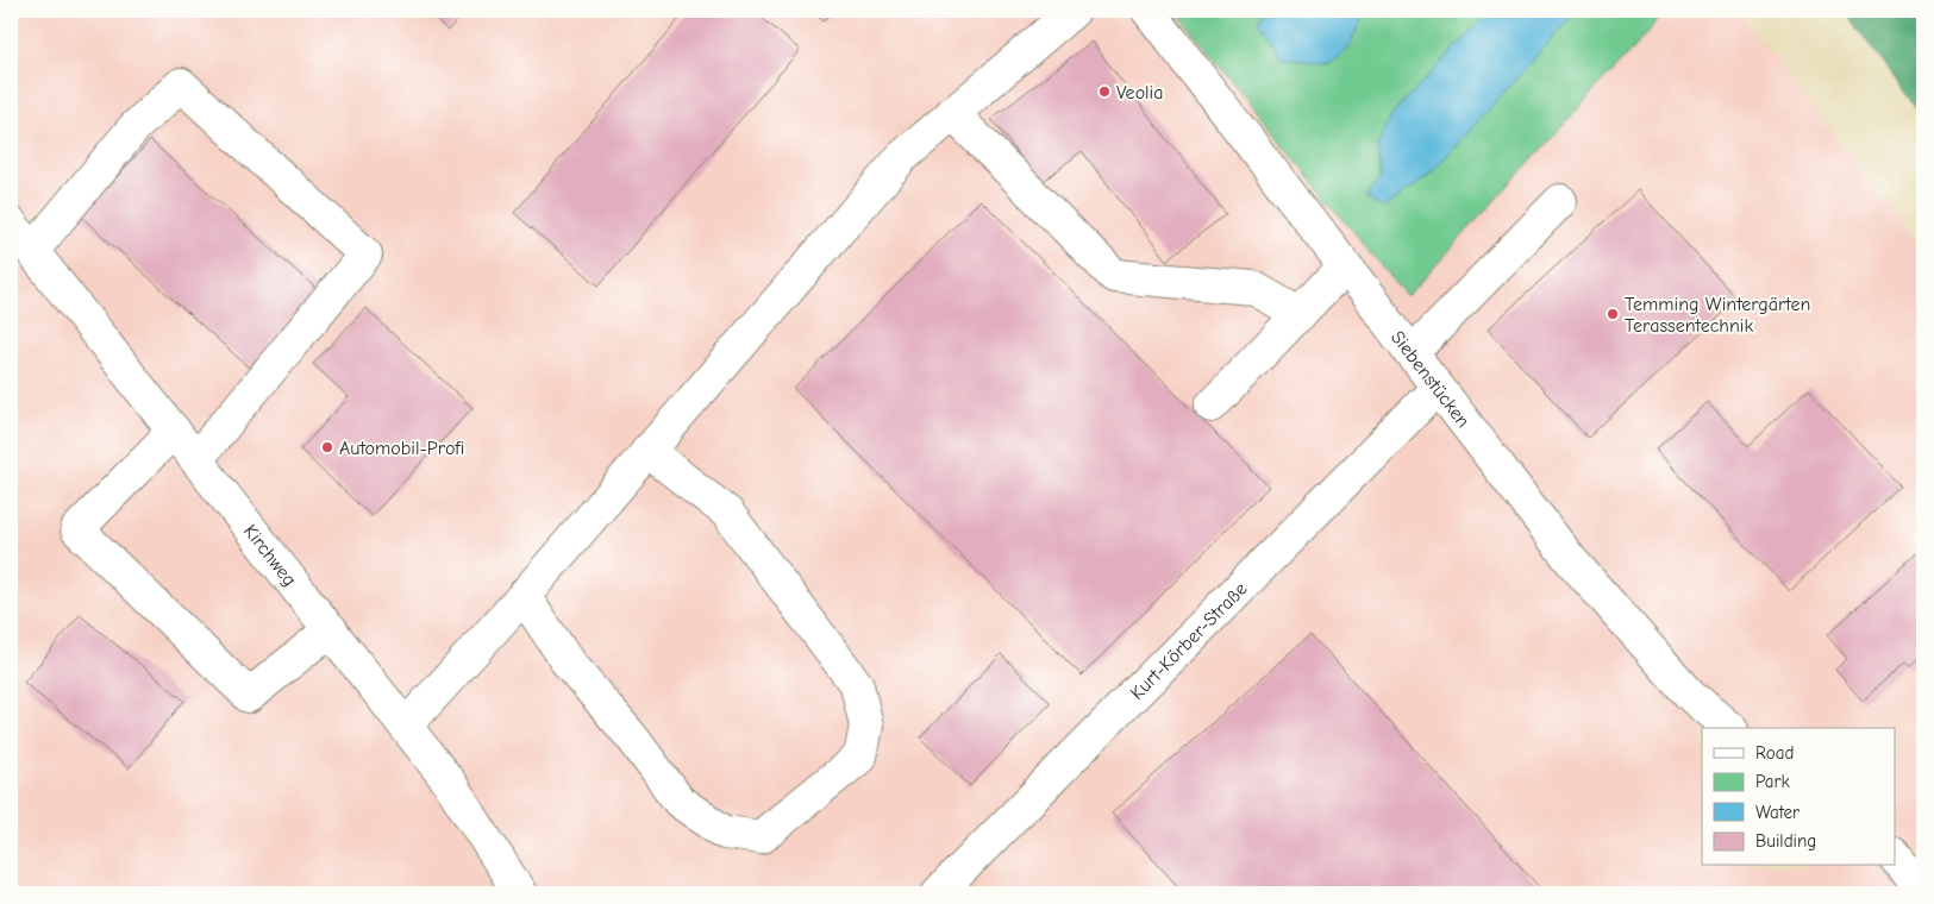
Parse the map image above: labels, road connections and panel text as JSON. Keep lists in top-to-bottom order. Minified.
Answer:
{"streets":{"street":["Siebenstücken","Kirchweg","Kurt-Körber-Straße"]},"crossings":[["Siebenstücken","Kurt-Körber-Straße"]],"places":["Veolia","Temming Wintergärten Terassentechnik","Automobil-Profi"],"legend":["Road","Park","Water","Building"]}
